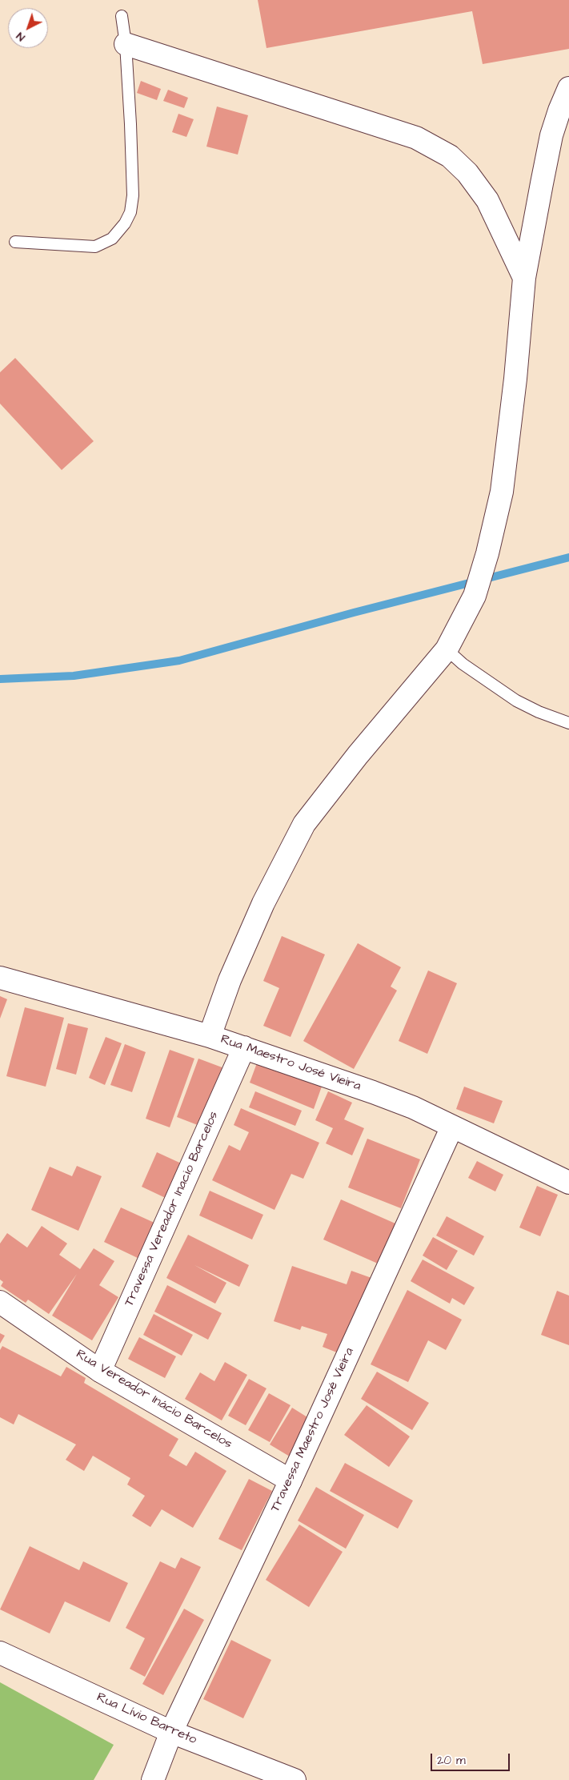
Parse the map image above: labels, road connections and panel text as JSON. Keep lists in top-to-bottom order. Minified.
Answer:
{"streets":{"street":["Rua Maestro José Vieira","Travessa Vereador Inacio Barcelos","Rua Vereador Inácio Barcelos","Travessa Maestro José Vieira","Rua Lívio Barreto"]},"crossings":[["Rua Maestro José Vieira","Travessa Vereador Inacio Barcelos"],["Rua Maestro José Vieira","Travessa Maestro José Vieira"],["Travessa Vereador Inacio Barcelos","Rua Vereador Inácio Barcelos"],["Rua Vereador Inácio Barcelos","Travessa Maestro José Vieira"],["Travessa Maestro José Vieira","Rua Lívio Barreto"]],"scale_bar":"20 m","north":"bottom left"}
